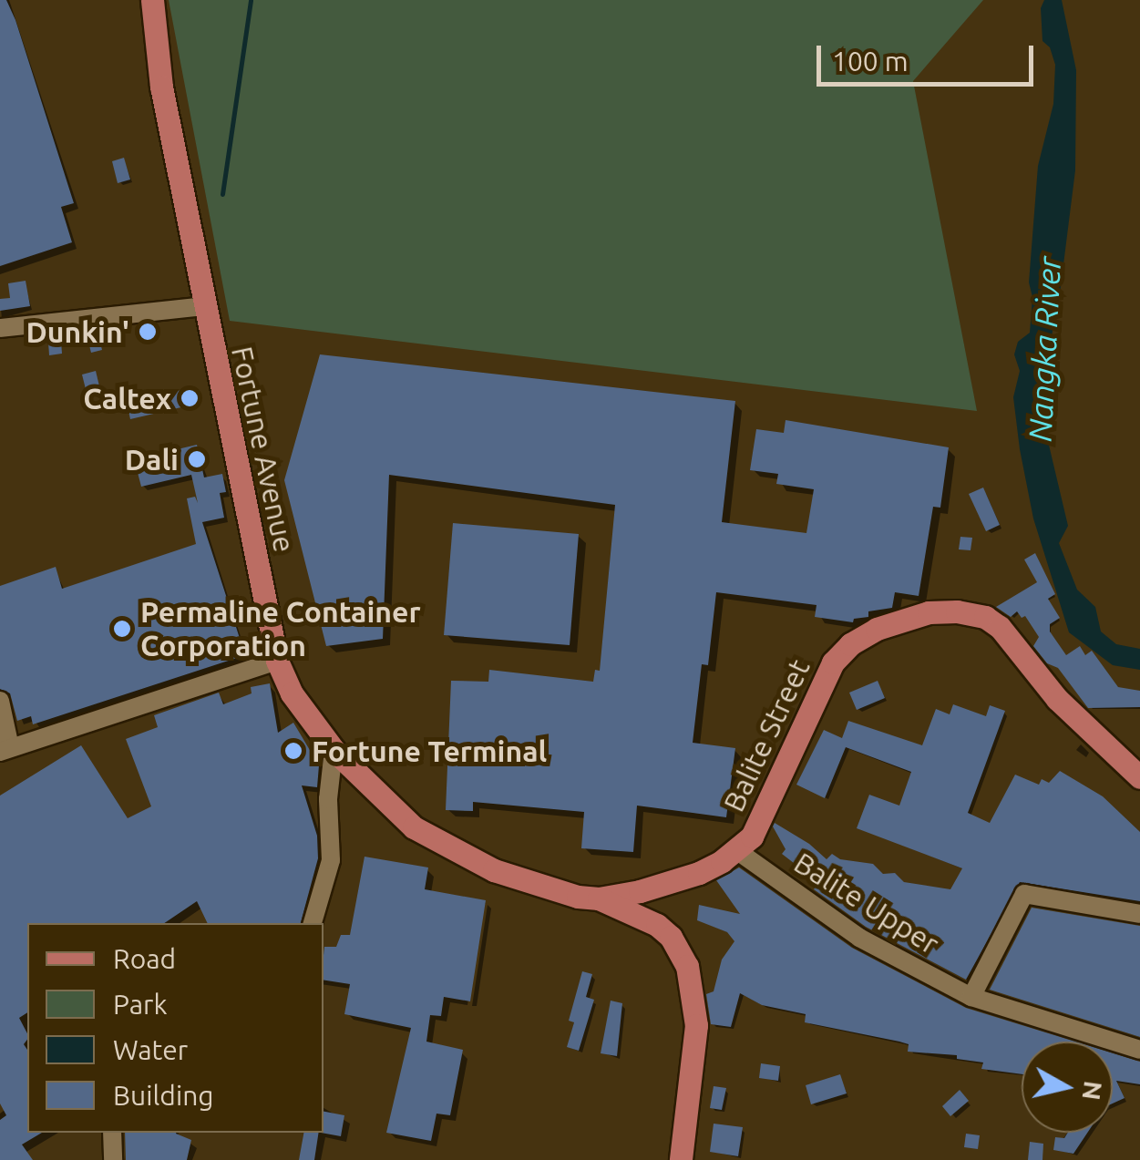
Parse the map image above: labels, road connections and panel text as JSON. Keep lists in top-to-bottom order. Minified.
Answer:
{"streets":{"main road":["Fortune Avenue","Balite Street"],"street":["Balite Upper"]},"crossings":[["Fortune Avenue","Balite Street"],["Balite Street","Balite Upper"]],"water":["Nangka River"],"places":["Dunkin'","Caltex","Dali","Permaline Container Corporation","Fortune Terminal"],"legend":["Road","Park","Water","Building"],"scale_bar":"100 m","north":"right"}
